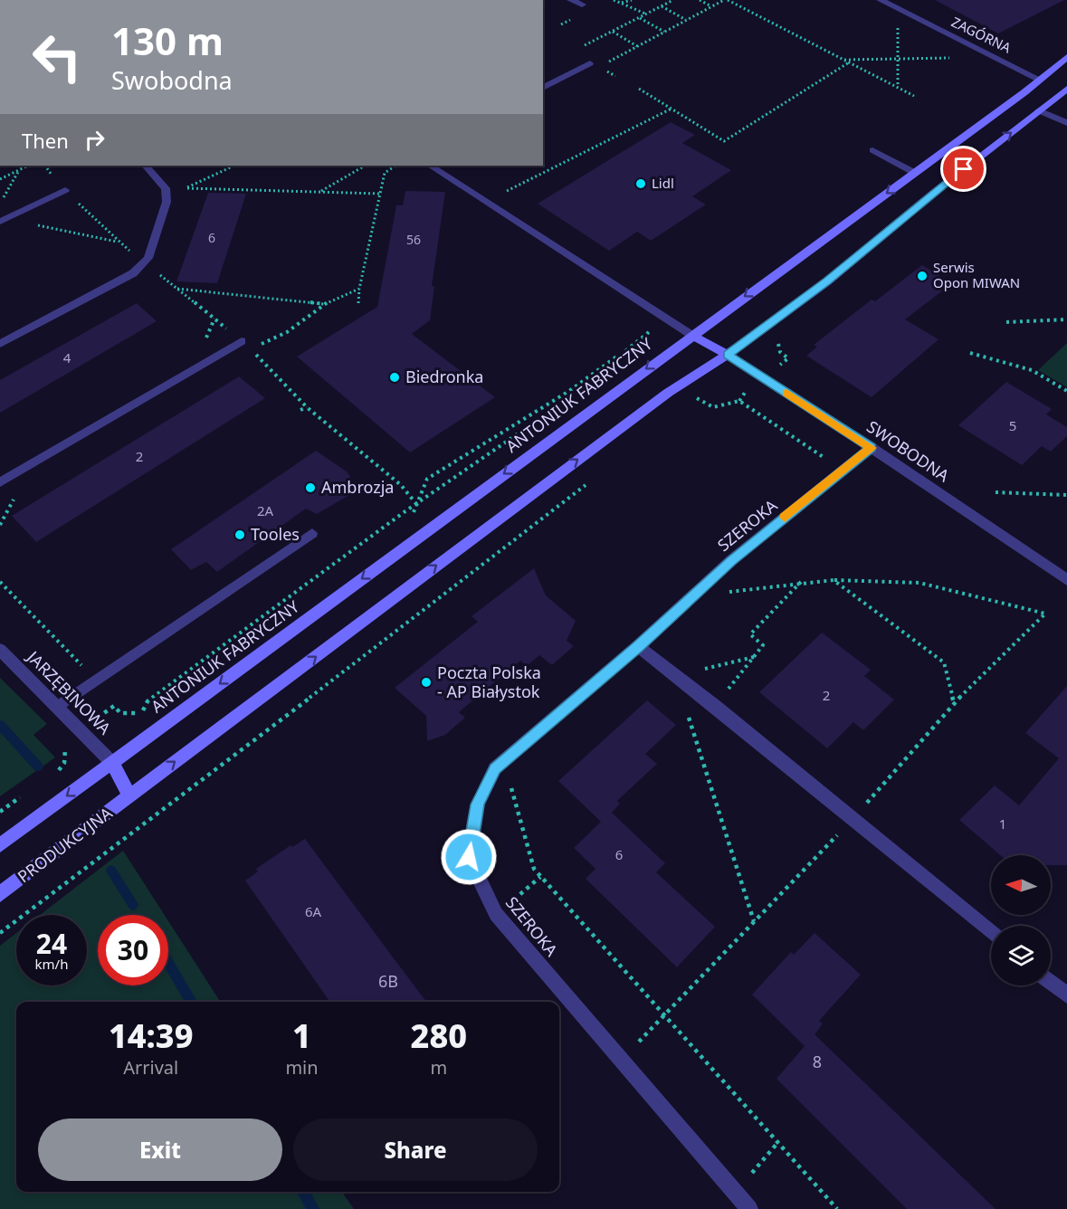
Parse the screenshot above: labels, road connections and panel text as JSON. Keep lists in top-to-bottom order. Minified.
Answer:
{"streets":{"main road":["ANTONIUK FABRYCZNY","PRODUKCYJNA"],"street":["ZAGÓRNA","SWOBODNA","SZEROKA","JARZĘBINOWA"]},"crossings":[["ZAGÓRNA","ANTONIUK FABRYCZNY"],["ANTONIUK FABRYCZNY","JARZĘBINOWA"],["SWOBODNA","SZEROKA"]],"places":["Lidl","Serwis Opon MIWAN","Biedronka","Ambrozja","Tooles","Poczta Polska - AP Białystok"],"house_numbers":["6","56","4","5","2","2A","2","1","6","6A","6B","8"],"north":"left","page":{"turn":["130 m","Swobodna"],"then":"Then","speed":"24 km/h","limit":"30","eta":["14:39","Arrival","1","min","280","m"],"buttons":["Exit","Share"]}}
